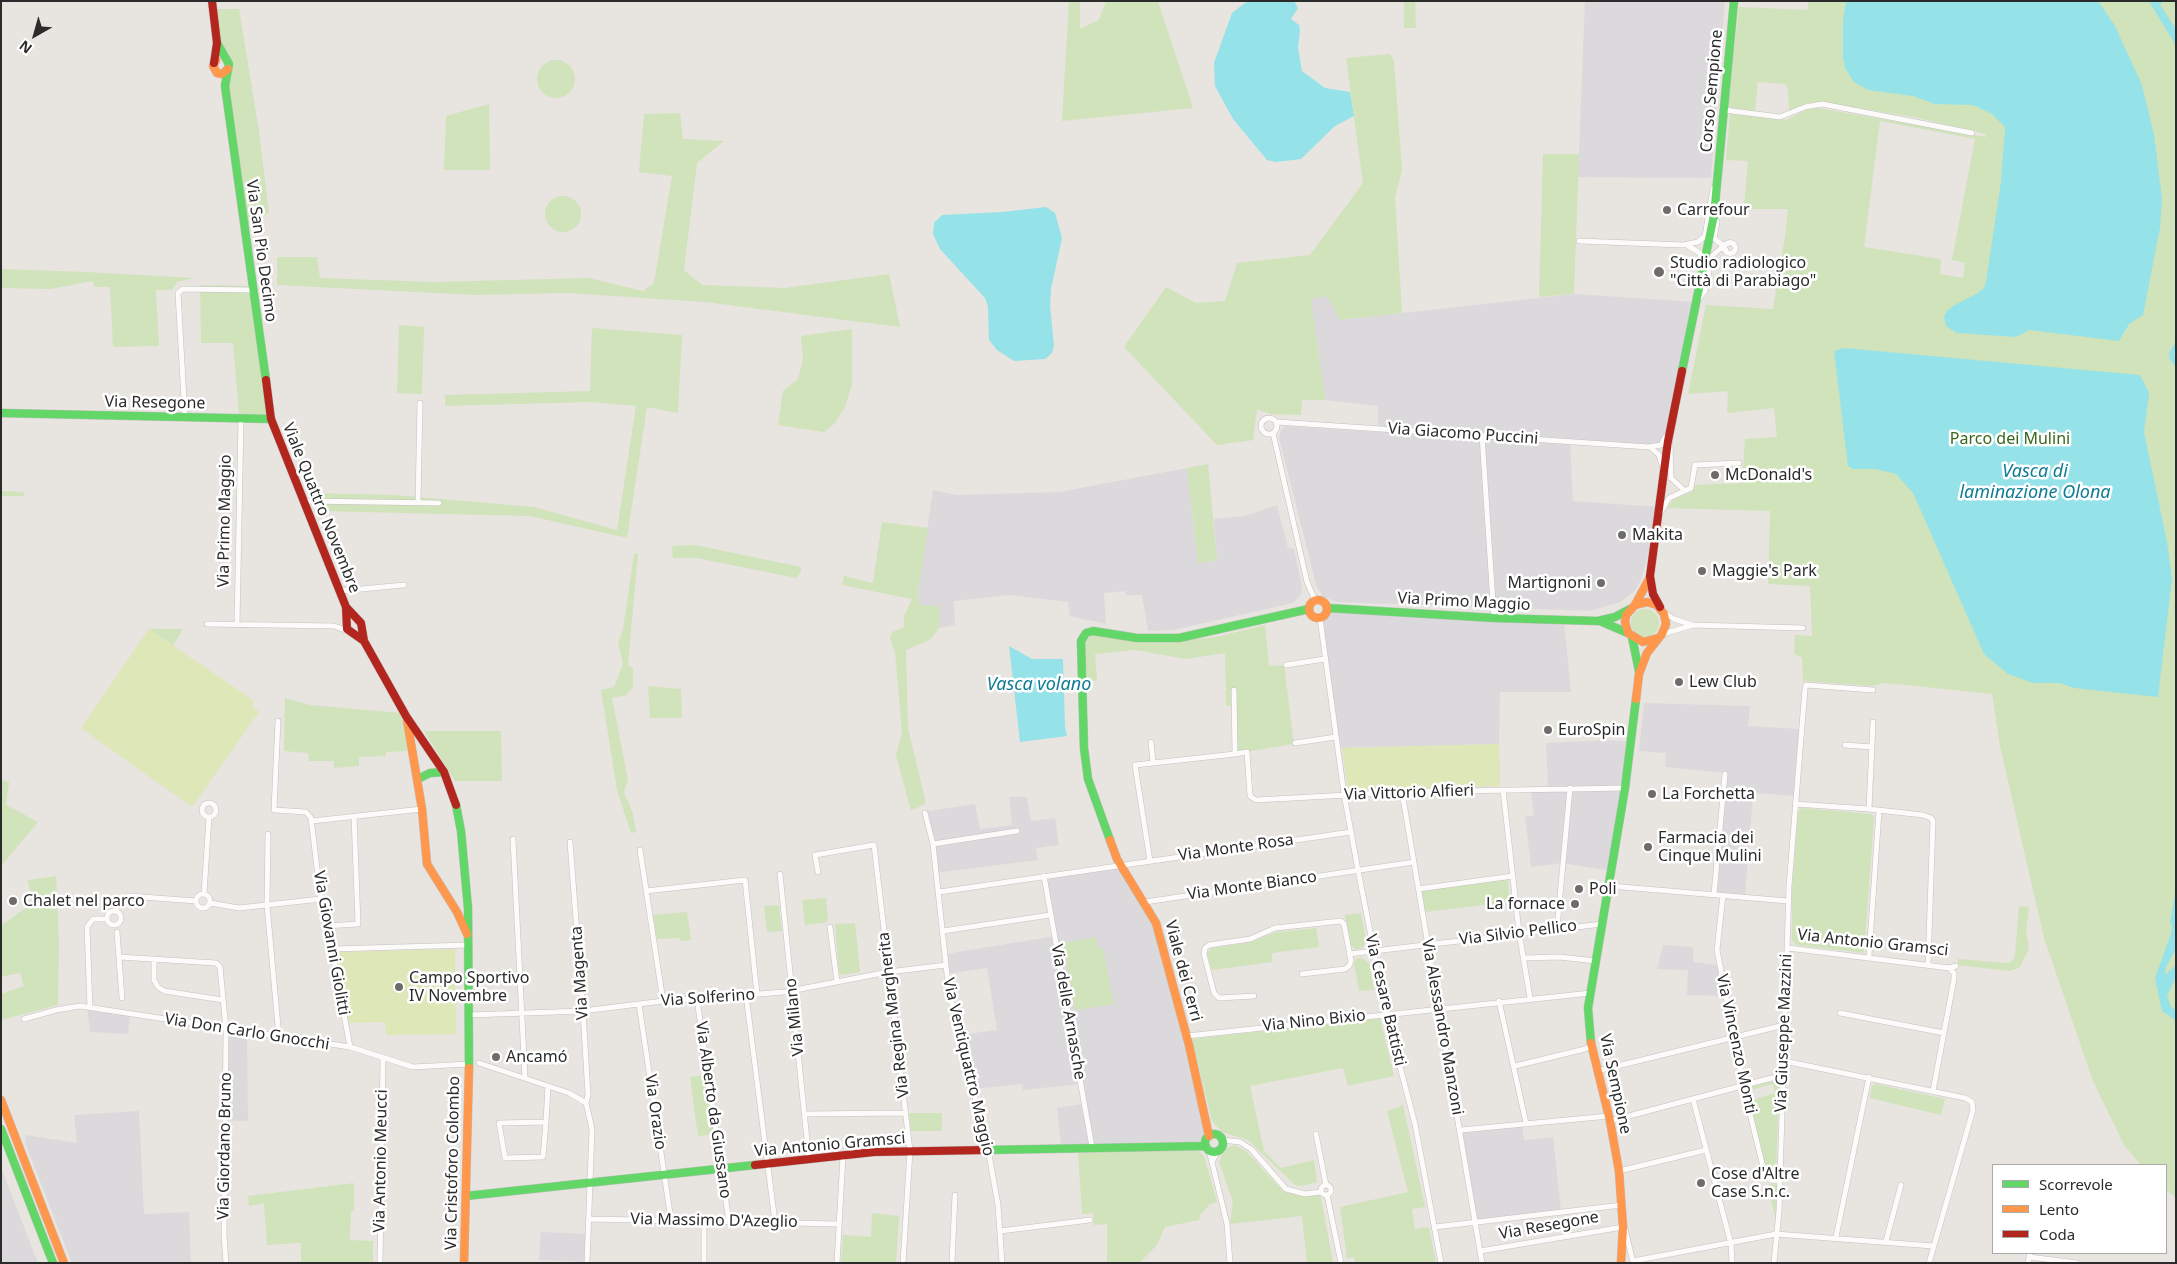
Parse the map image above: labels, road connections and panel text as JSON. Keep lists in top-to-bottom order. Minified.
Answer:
{"streets":{"main road":["Corso Sempione","Via San Pio Decimo","Via Resegone","Viale Quattro Novembre","Via Primo Maggio","Via Antonio Gramsci","Viale dei Cerri","Via Sempione","Via Cristoforo Colombo"],"street":["Via Giacomo Puccini","Via Vittorio Alfieri","Via Monte Rosa","Via Monte Bianco","Via Silvio Pellico","Via Giovanni Giolitti","Via Magenta","Via Solferino","Via Cesare Battisti","Via delle Arnasche","Via Regina Margherita","Via Milano","Via Nino Bixio","Via Alessandro Manzoni","Via Don Carlo Gnocchi","Via Giuseppe Mazzini","Via Vincenzo Monti","Via Ventiquattro Maggio","Via Alberto da Giussano","Via Orazio","Via Giordano Bruno","Via Antonio Meucci","Via Massimo D'Azeglio"]},"crossings":[["Corso Sempione","Via Primo Maggio"],["Corso Sempione","Via Sempione"],["Via San Pio Decimo","Via Resegone"],["Via San Pio Decimo","Viale Quattro Novembre"],["Via Resegone","Viale Quattro Novembre"],["Via Resegone","Via Primo Maggio"],["Via Resegone","Via Alessandro Manzoni"],["Via Resegone","Via Sempione"],["Via Primo Maggio","Viale dei Cerri"],["Via Primo Maggio","Via Cesare Battisti"],["Via Primo Maggio","Via Sempione"],["Via Vittorio Alfieri","Via Cesare Battisti"],["Via Vittorio Alfieri","Via Alessandro Manzoni"],["Via Vittorio Alfieri","Via Sempione"],["Via Monte Rosa","Viale dei Cerri"],["Via Monte Rosa","Via Cesare Battisti"],["Via Monte Rosa","Via delle Arnasche"],["Via Monte Rosa","Via Ventiquattro Maggio"],["Via Monte Bianco","Viale dei Cerri"],["Via Monte Bianco","Via Cesare Battisti"],["Via Monte Bianco","Via Alessandro Manzoni"],["Via Silvio Pellico","Via Cesare Battisti"],["Via Silvio Pellico","Via Alessandro Manzoni"],["Via Silvio Pellico","Via Sempione"],["Via Giovanni Giolitti","Via Don Carlo Gnocchi"],["Via Antonio Gramsci","Viale dei Cerri"],["Via Antonio Gramsci","Via Magenta"],["Via Antonio Gramsci","Via delle Arnasche"],["Via Antonio Gramsci","Via Regina Margherita"],["Via Antonio Gramsci","Via Milano"],["Via Antonio Gramsci","Via Giuseppe Mazzini"],["Via Antonio Gramsci","Via Ventiquattro Maggio"],["Via Antonio Gramsci","Via Alberto da Giussano"],["Via Antonio Gramsci","Via Orazio"],["Via Antonio Gramsci","Via Cristoforo Colombo"],["Viale dei Cerri","Via Cesare Battisti"],["Viale dei Cerri","Via Nino Bixio"],["Via Magenta","Via Solferino"],["Via Magenta","Via Massimo D'Azeglio"],["Via Solferino","Via Regina Margherita"],["Via Solferino","Via Milano"],["Via Solferino","Via Ventiquattro Maggio"],["Via Solferino","Via Alberto da Giussano"],["Via Solferino","Via Orazio"],["Via Cesare Battisti","Via Nino Bixio"],["Via Nino Bixio","Via Alessandro Manzoni"],["Via Nino Bixio","Via Sempione"],["Via Don Carlo Gnocchi","Via Giordano Bruno"],["Via Don Carlo Gnocchi","Via Antonio Meucci"],["Via Don Carlo Gnocchi","Via Cristoforo Colombo"],["Via Giuseppe Mazzini","Via Vincenzo Monti"],["Via Alberto da Giussano","Via Massimo D'Azeglio"],["Via Orazio","Via Massimo D'Azeglio"]],"water":["Vasca di laminazione Olona","Vasca volano"],"parks":["Parco dei Mulini"],"places":["Carrefour","Studio radiologico \"Città di Parabiago\"","McDonald's","Makita","Maggie's Park","Martignoni","Lew Club","EuroSpin","La Forchetta","Farmacia dei Cinque Mulini","Poli","Chalet nel parco","La fornace","Campo Sportivo IV Novembre","Ancamó","Cose d'Altre Case S.n.c."],"legend":["Scorrevole","Lento","Coda"],"north":"bottom left"}
